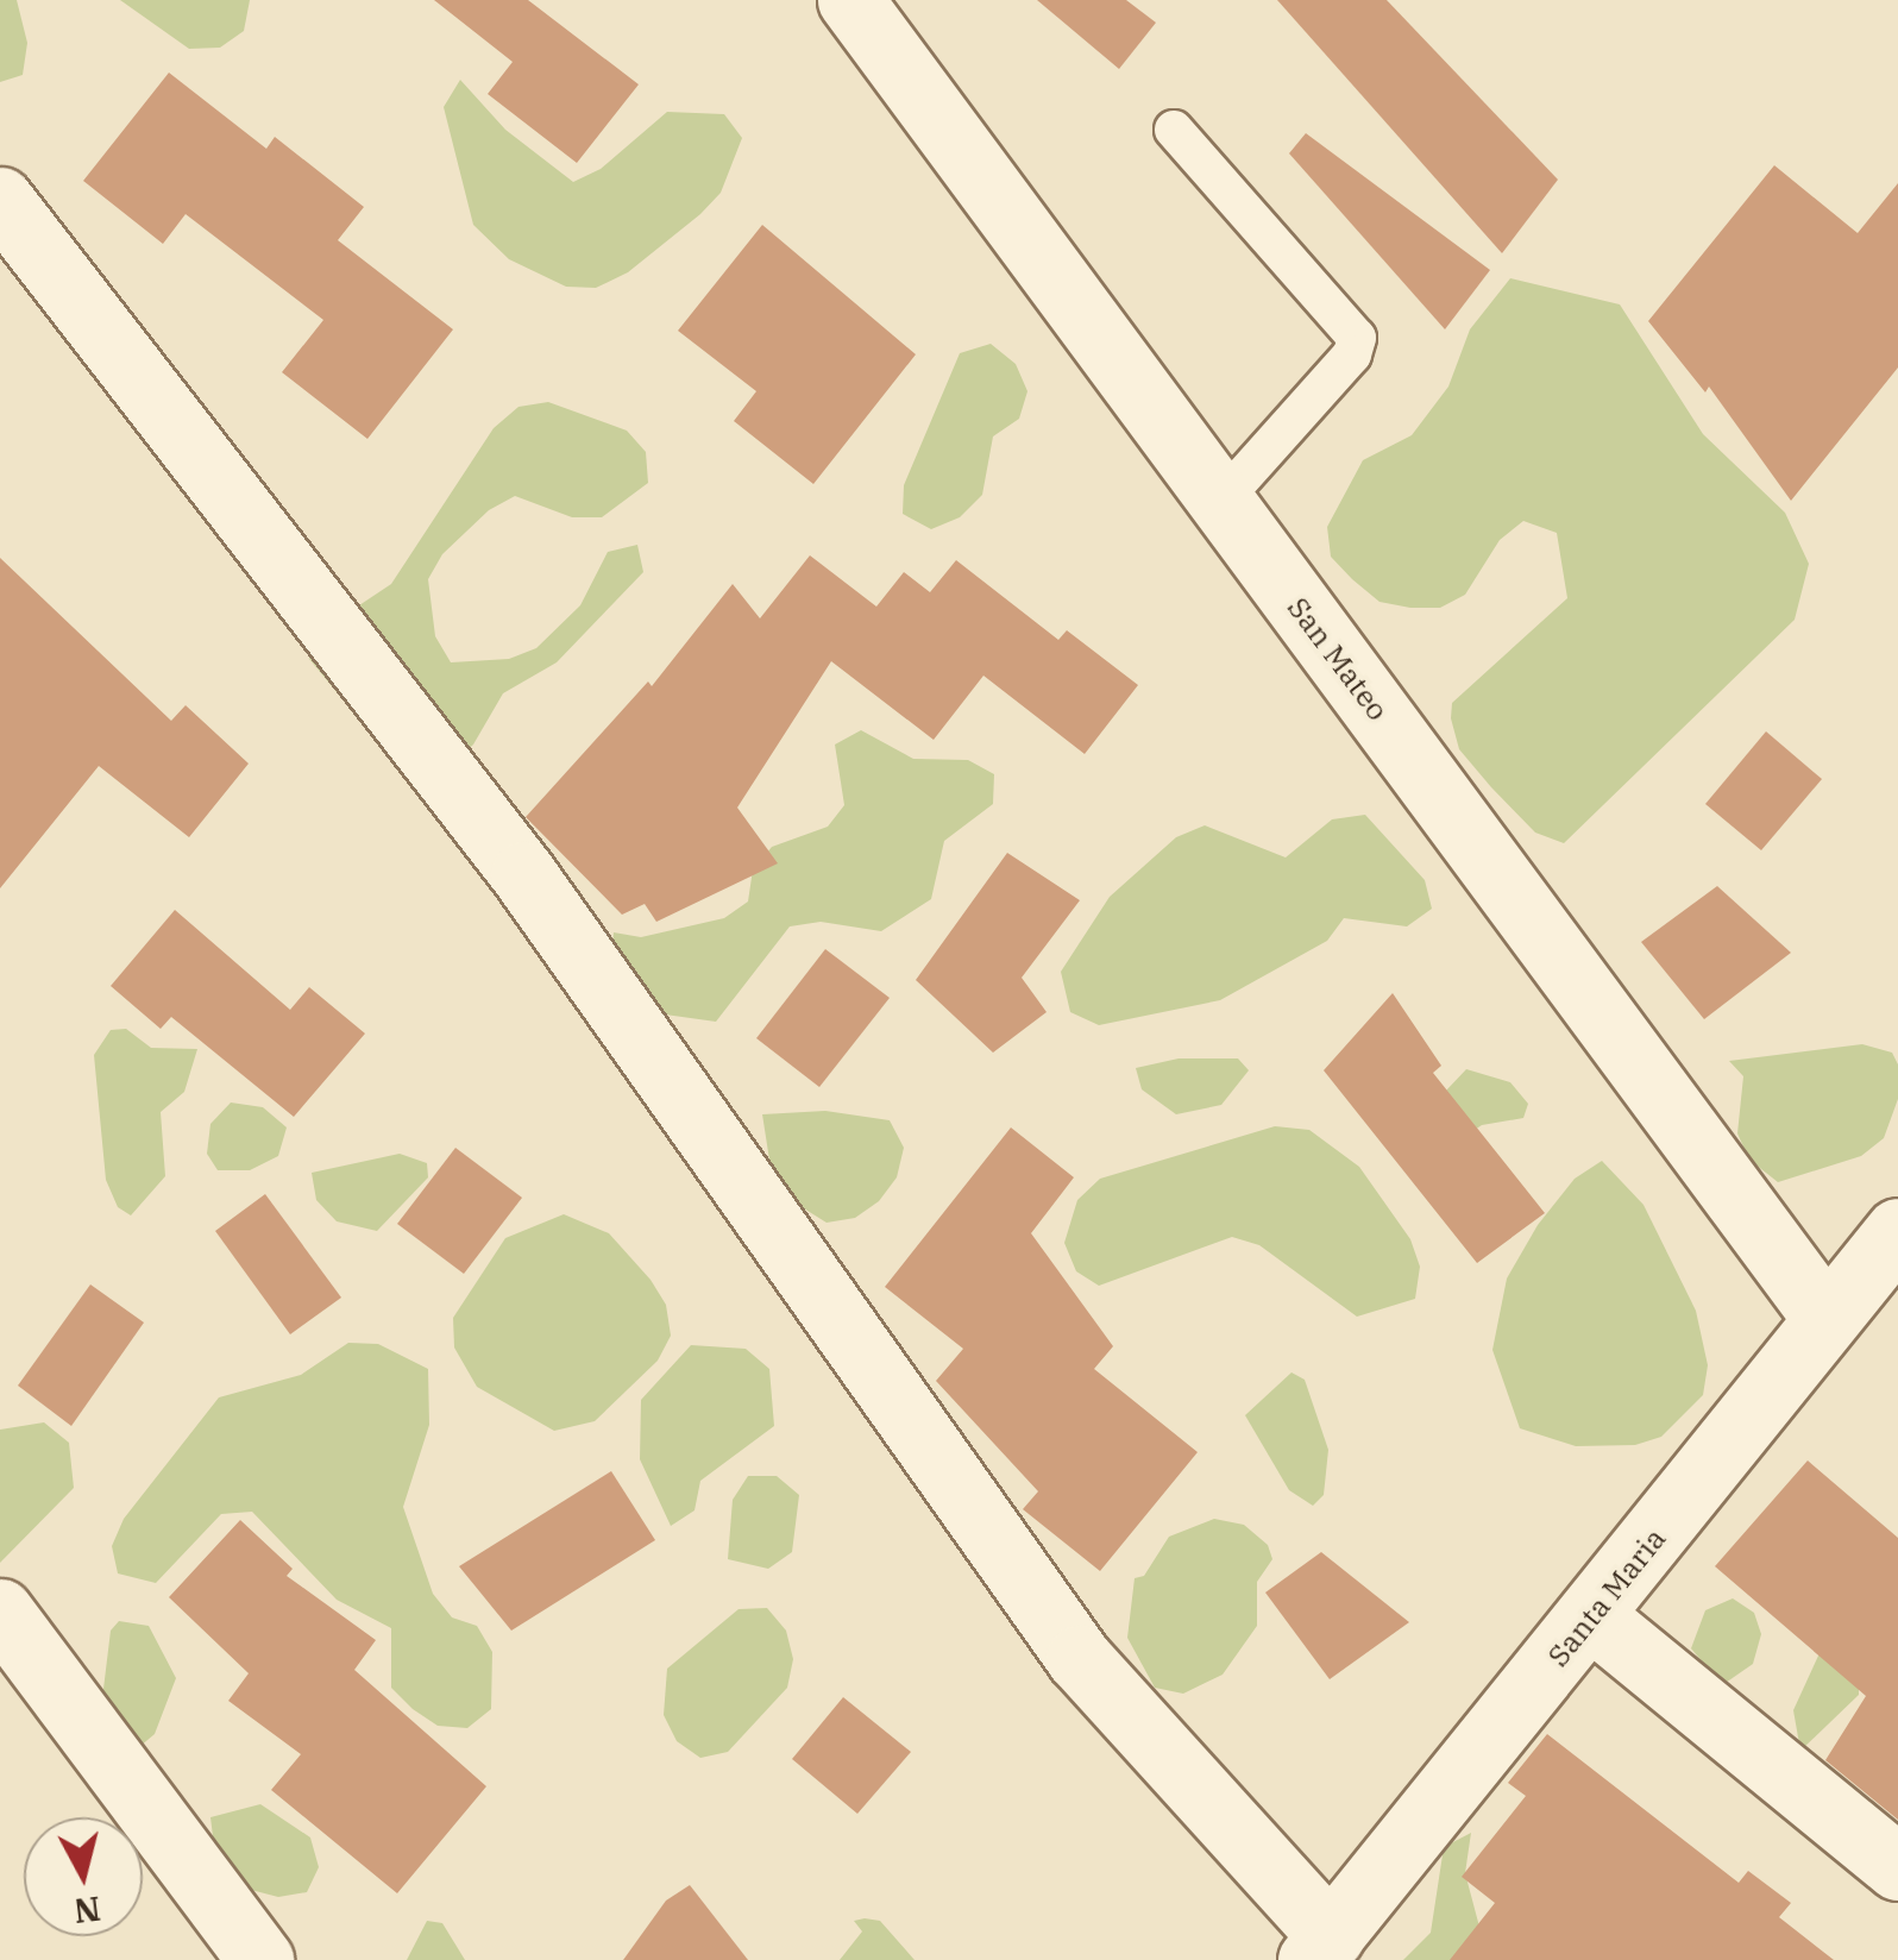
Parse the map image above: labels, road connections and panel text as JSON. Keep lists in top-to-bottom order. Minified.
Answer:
{"streets":{"street":["San Mateo","Santa Maria"]},"crossings":[["San Mateo","Santa Maria"]],"north":"bottom"}
